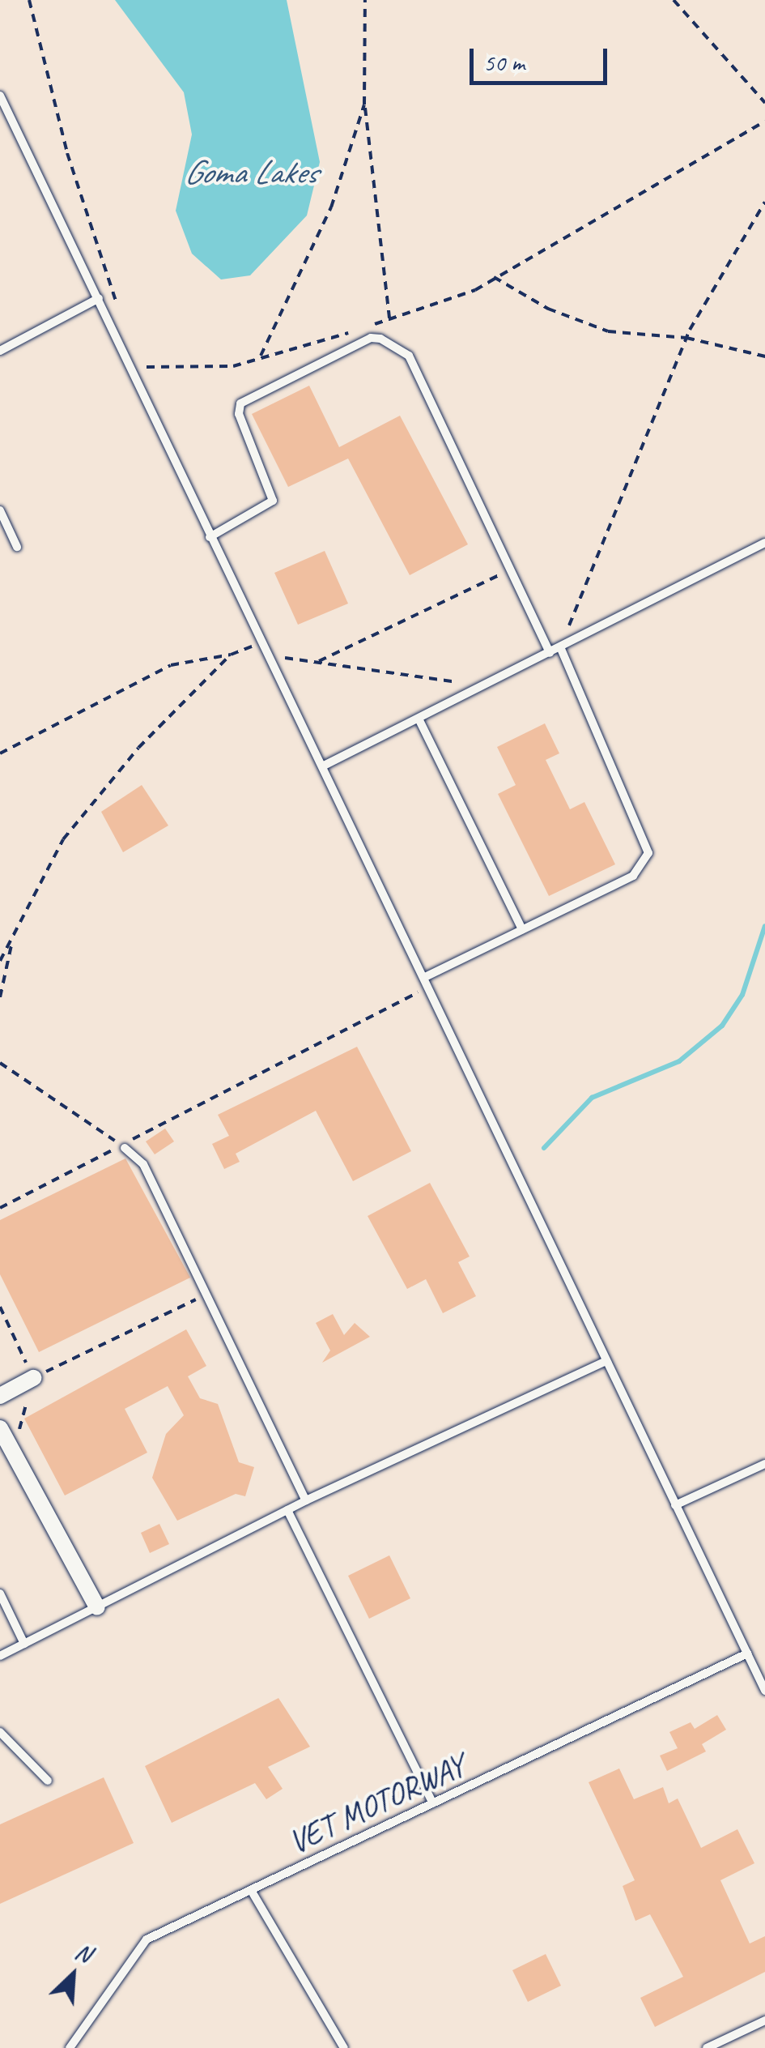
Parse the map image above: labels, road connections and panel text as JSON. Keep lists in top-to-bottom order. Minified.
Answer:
{"streets":{"lane":["VET MOTORWAY"]},"water":["Goma Lakes"],"scale_bar":"50 m","north":"top right"}
